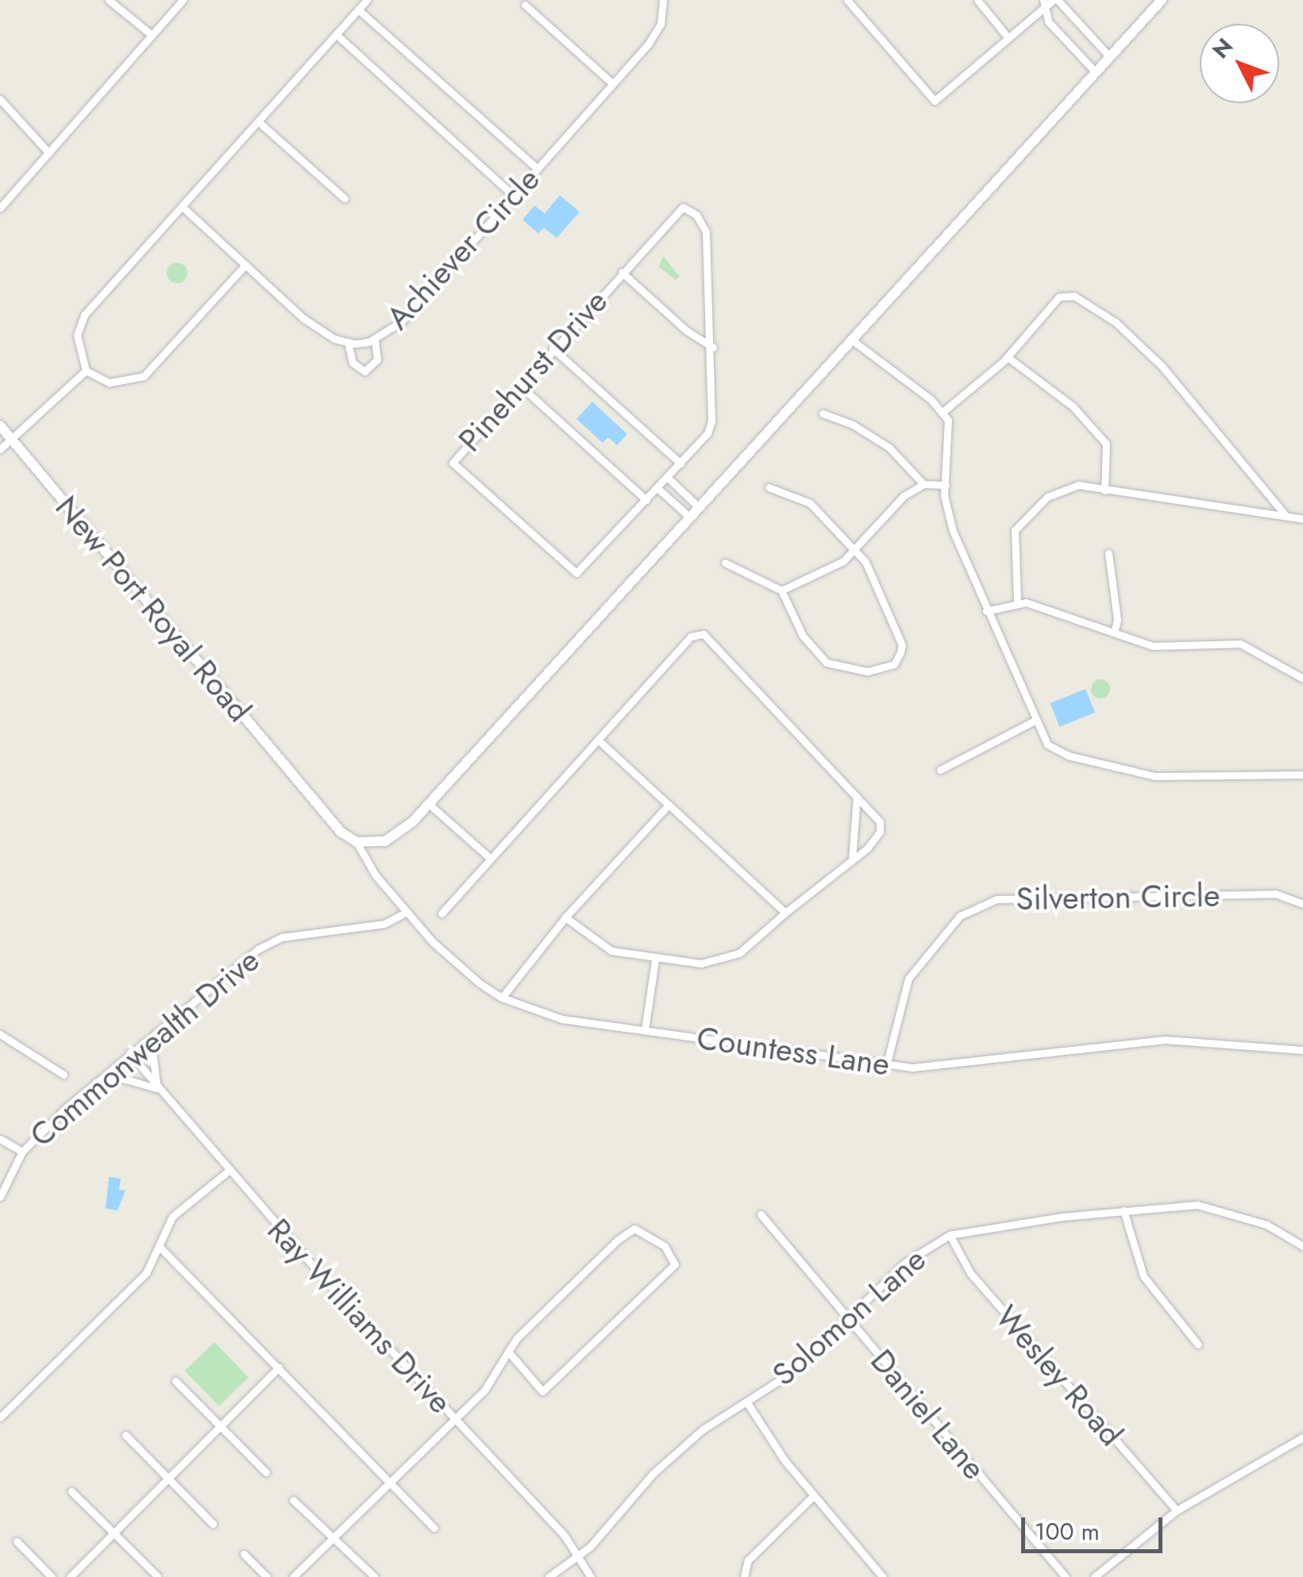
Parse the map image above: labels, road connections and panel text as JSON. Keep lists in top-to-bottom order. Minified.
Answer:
{"streets":{"main road":["New Port Royal Road"],"street":["Achiever Circle","Pinehurst Drive","Silverton Circle","Commonwealth Drive","Countess Lane","Ray Williams Drive","Solomon Lane","Wesley Road","Daniel Lane"]},"crossings":[["New Port Royal Road","Countess Lane"],["Silverton Circle","Countess Lane"],["Commonwealth Drive","Countess Lane"],["Commonwealth Drive","Ray Williams Drive"],["Ray Williams Drive","Solomon Lane"],["Solomon Lane","Wesley Road"],["Solomon Lane","Daniel Lane"]],"scale_bar":"100 m","north":"top left"}
